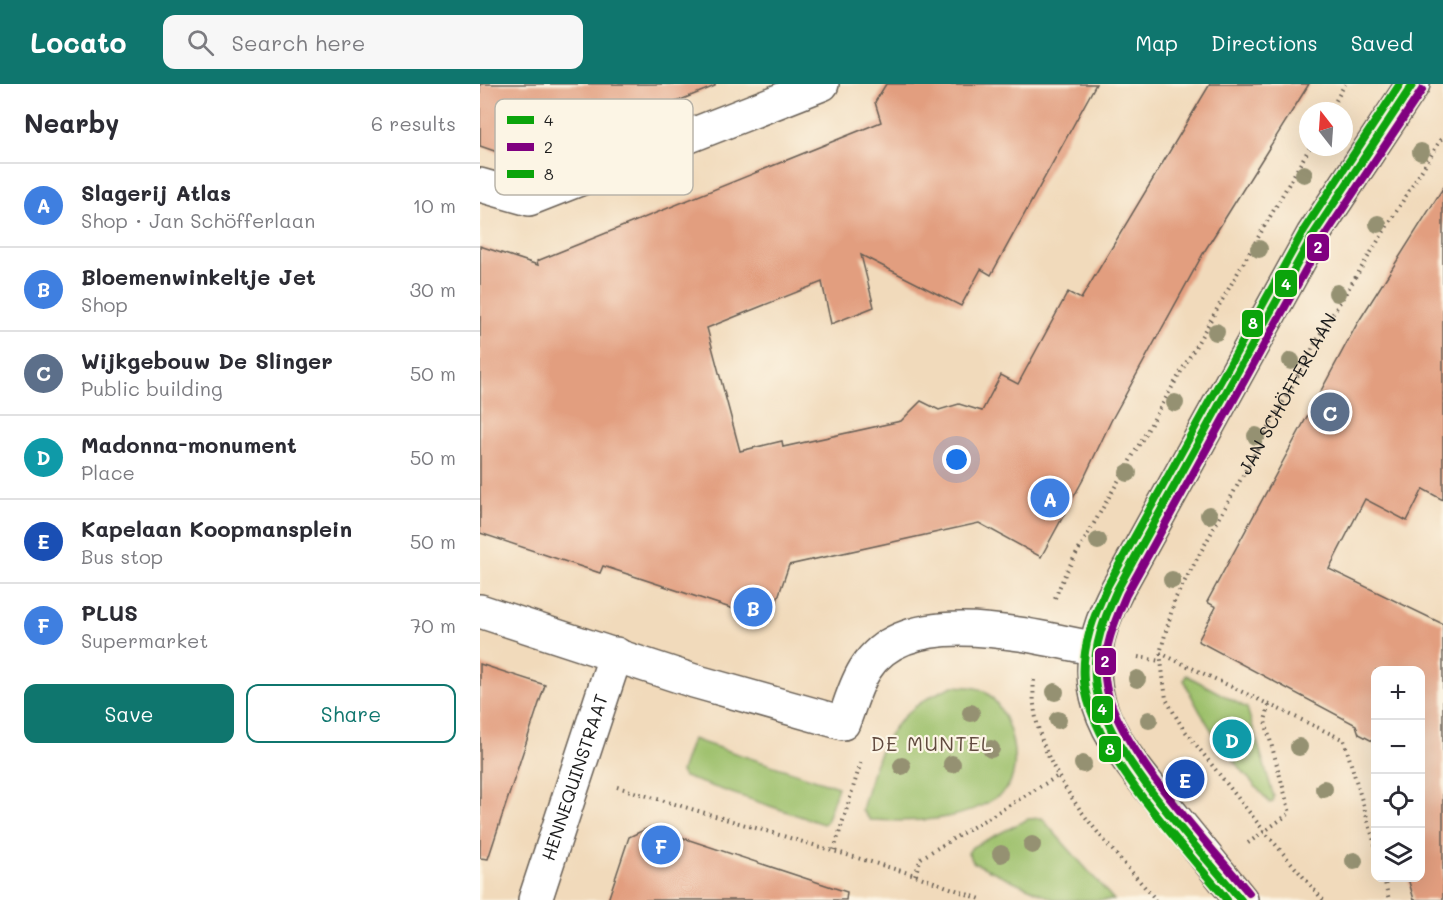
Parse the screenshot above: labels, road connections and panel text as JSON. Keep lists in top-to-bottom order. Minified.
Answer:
{"streets":{"street":["HENNEQUINSTRAAT"],"path":["JAN SCHÖFFERLAAN"]},"districts":["DE MUNTEL"],"lines":["transit line 4","transit line 8","transit line 2"],"legend":["4","2","8"],"north":"top","page":{"header":"Locato","search":"Search here","nav":["Map","Directions","Saved"],"heading":["Nearby","6 results"],"list":[{"mark":"A","name":"Slagerij Atlas","note":"Shop · Jan Schöfferlaan","value":"10 m"},{"mark":"B","name":"Bloemenwinkeltje Jet","note":"Shop","value":"30 m"},{"mark":"C","name":"Wijkgebouw De Slinger","note":"Public building","value":"50 m"},{"mark":"D","name":"Madonna-monument","note":"Place","value":"50 m"},{"mark":"E","name":"Kapelaan Koopmansplein","note":"Bus stop","value":"50 m"},{"mark":"F","name":"PLUS","note":"Supermarket","value":"70 m"}],"pins":["C","A","B","D","E","F"],"buttons":["Save","Share"],"map_buttons":["+","−"]}}
